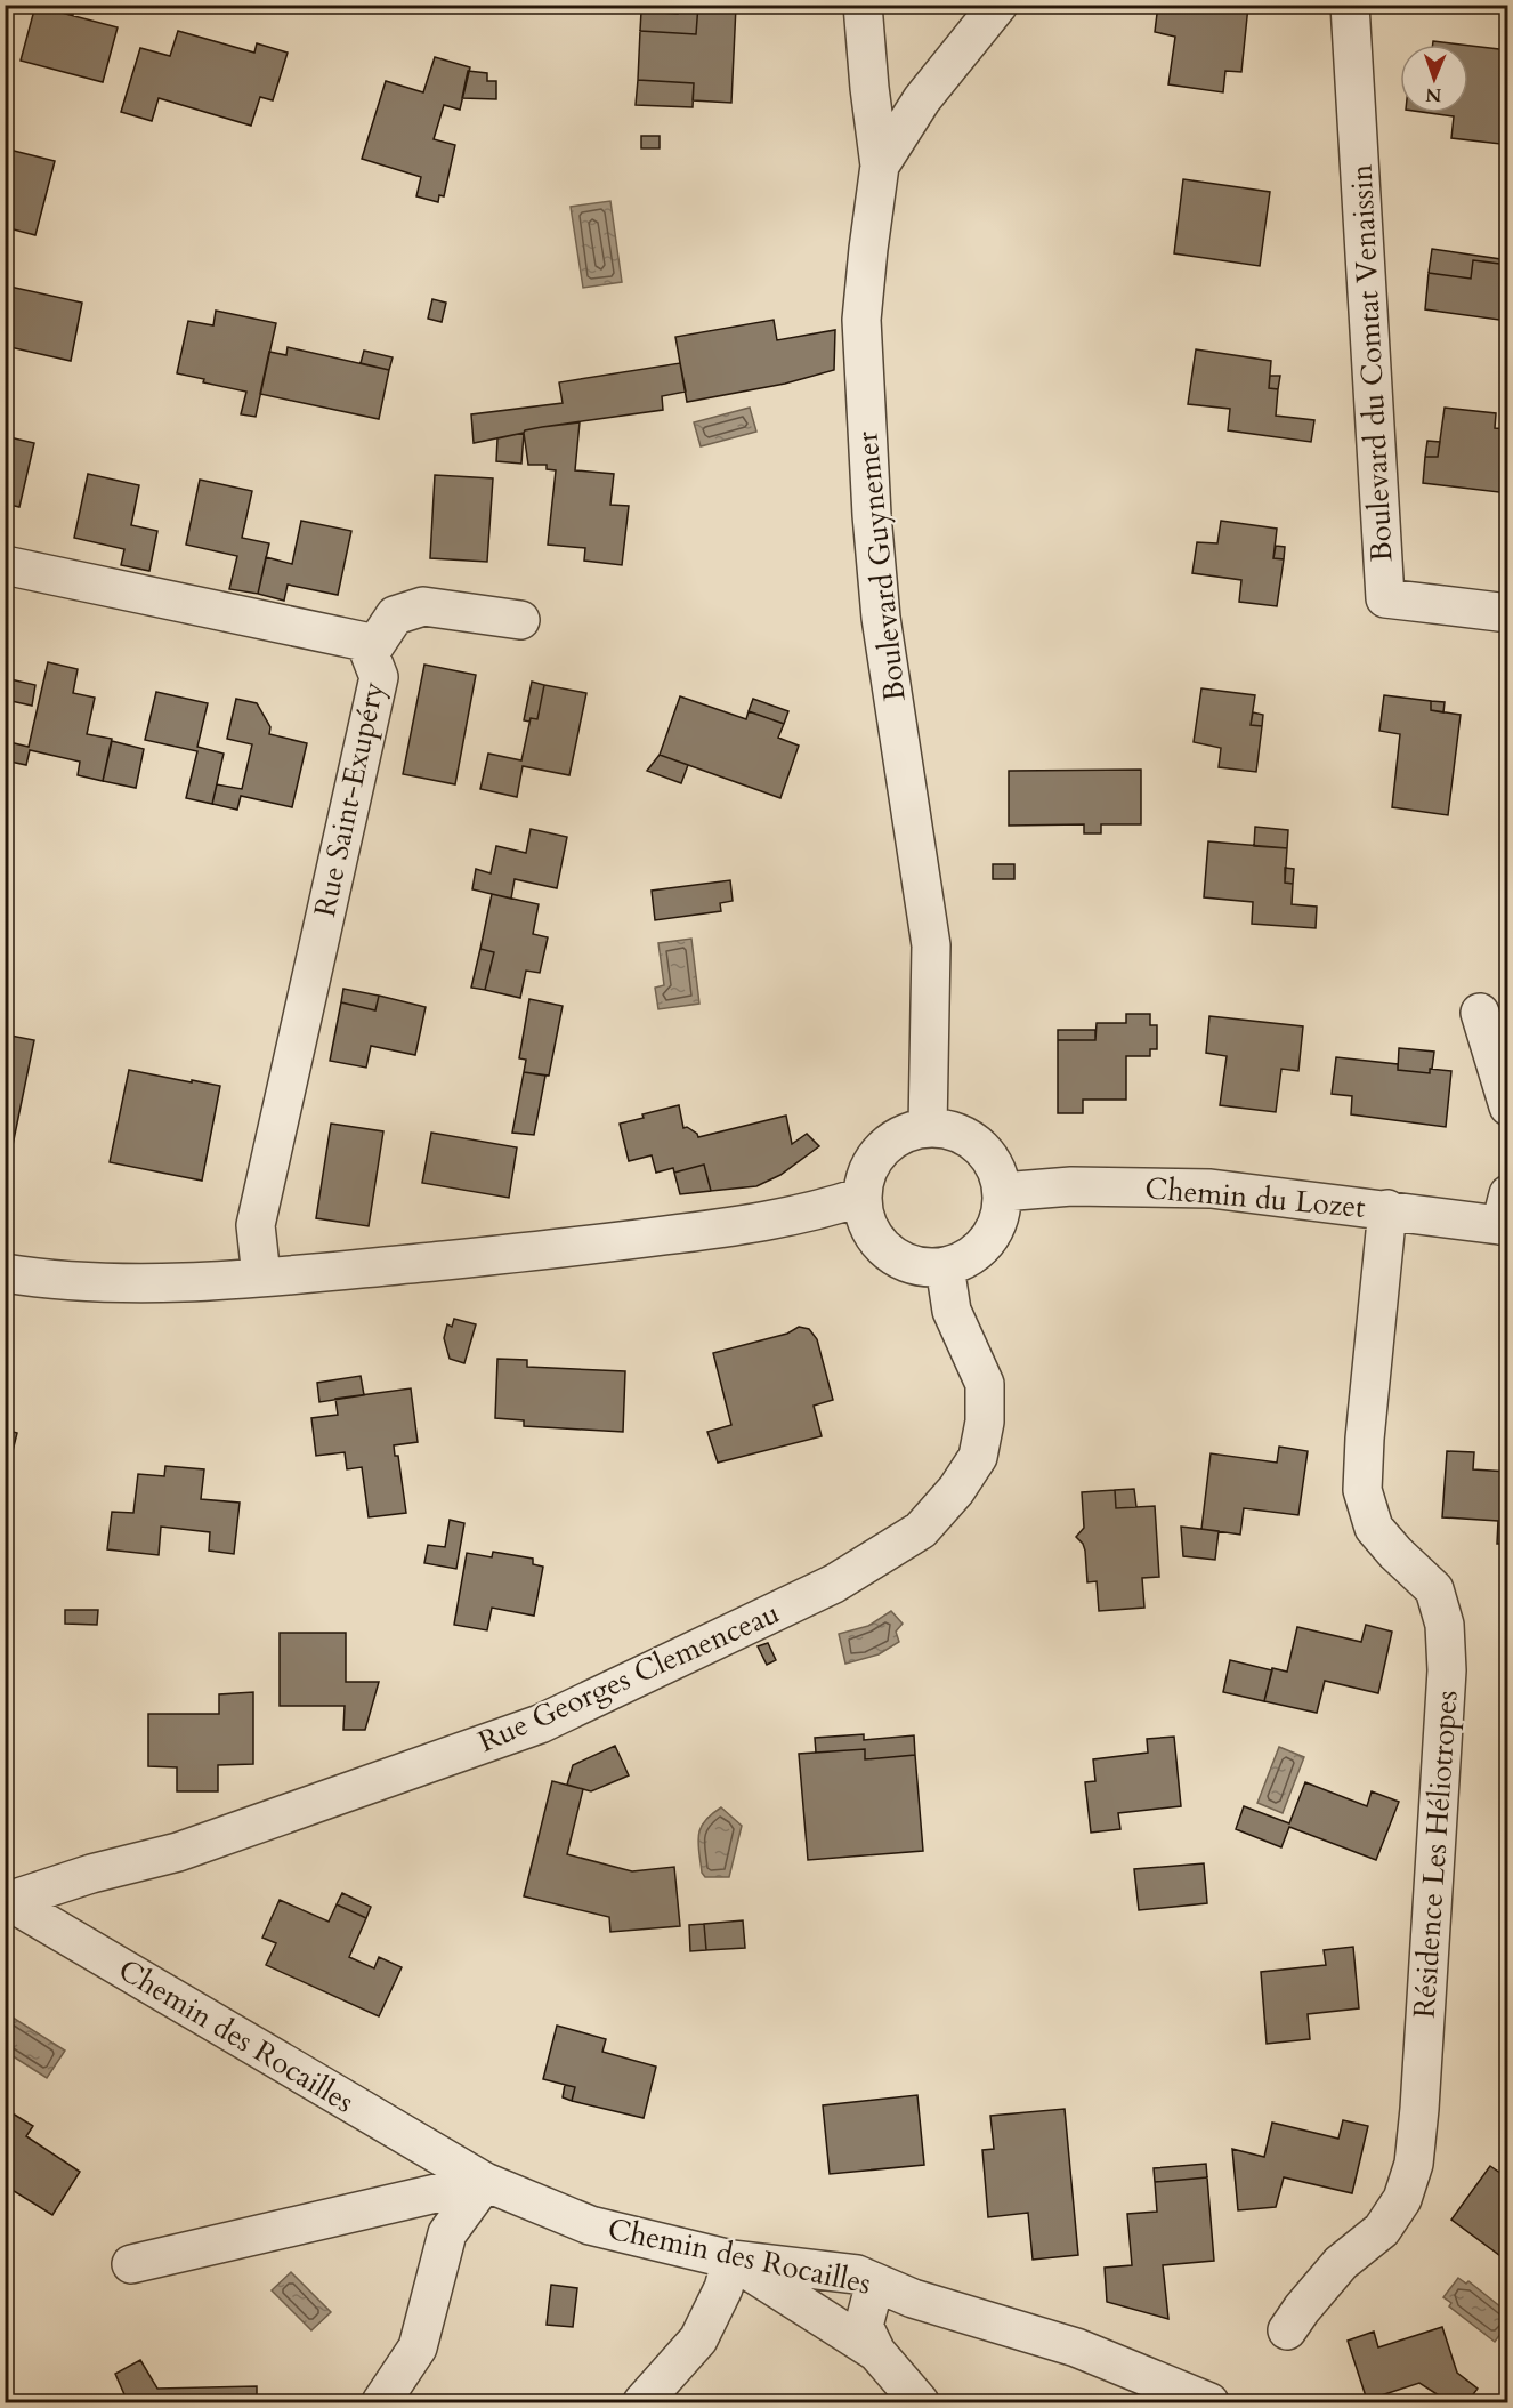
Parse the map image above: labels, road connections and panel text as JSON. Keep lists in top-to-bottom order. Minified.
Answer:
{"streets":{"street":["Boulevard du Comtat Venaissin","Boulevard Guynemer","Rue Saint-Exupéry","Chemin du Lozet","Rue Georges Clemenceau","Résidence Les Héliotropes","Chemin des Rocailles"]},"crossings":[["Boulevard Guynemer","Chemin du Lozet"],["Boulevard Guynemer","Rue Georges Clemenceau"],["Chemin du Lozet","Rue Georges Clemenceau"],["Chemin du Lozet","Résidence Les Héliotropes"],["Rue Georges Clemenceau","Chemin des Rocailles"]],"north":"bottom"}
